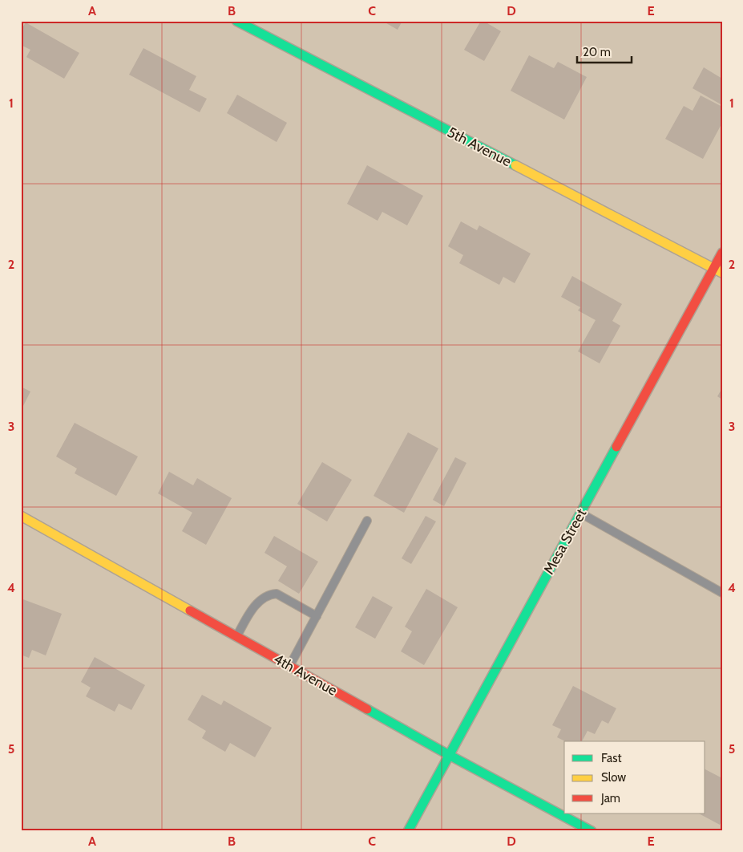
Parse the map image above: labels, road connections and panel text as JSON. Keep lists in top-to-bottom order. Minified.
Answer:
{"streets":{"street":["5th Avenue","Mesa Street","4th Avenue"]},"crossings":[["5th Avenue","Mesa Street"],["Mesa Street","4th Avenue"]],"legend":["Fast","Slow","Jam"],"scale_bar":"20 m","grid":{"columns":["A","B","C","D","E"],"rows":["1","2","3","4","5"]}}
